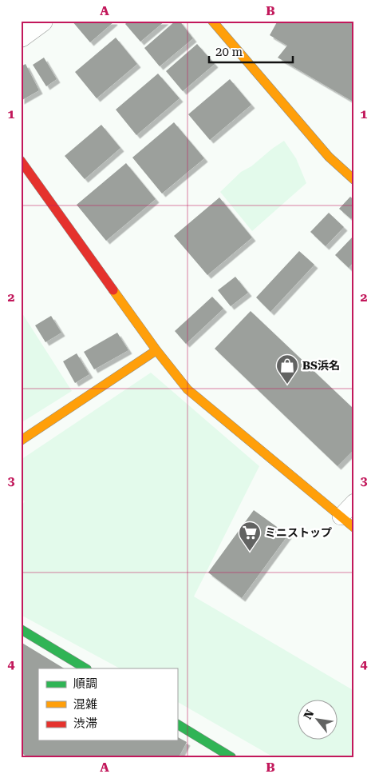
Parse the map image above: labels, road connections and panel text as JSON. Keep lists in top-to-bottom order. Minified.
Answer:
{"places":{"shop":["BS浜名"],"supermarket":["ミニストップ"]},"legend":["順調","混雑","渋滞"],"scale_bar":"20 m","north":"top left","grid":{"columns":["A","B"],"rows":["1","2","3","4"]}}
